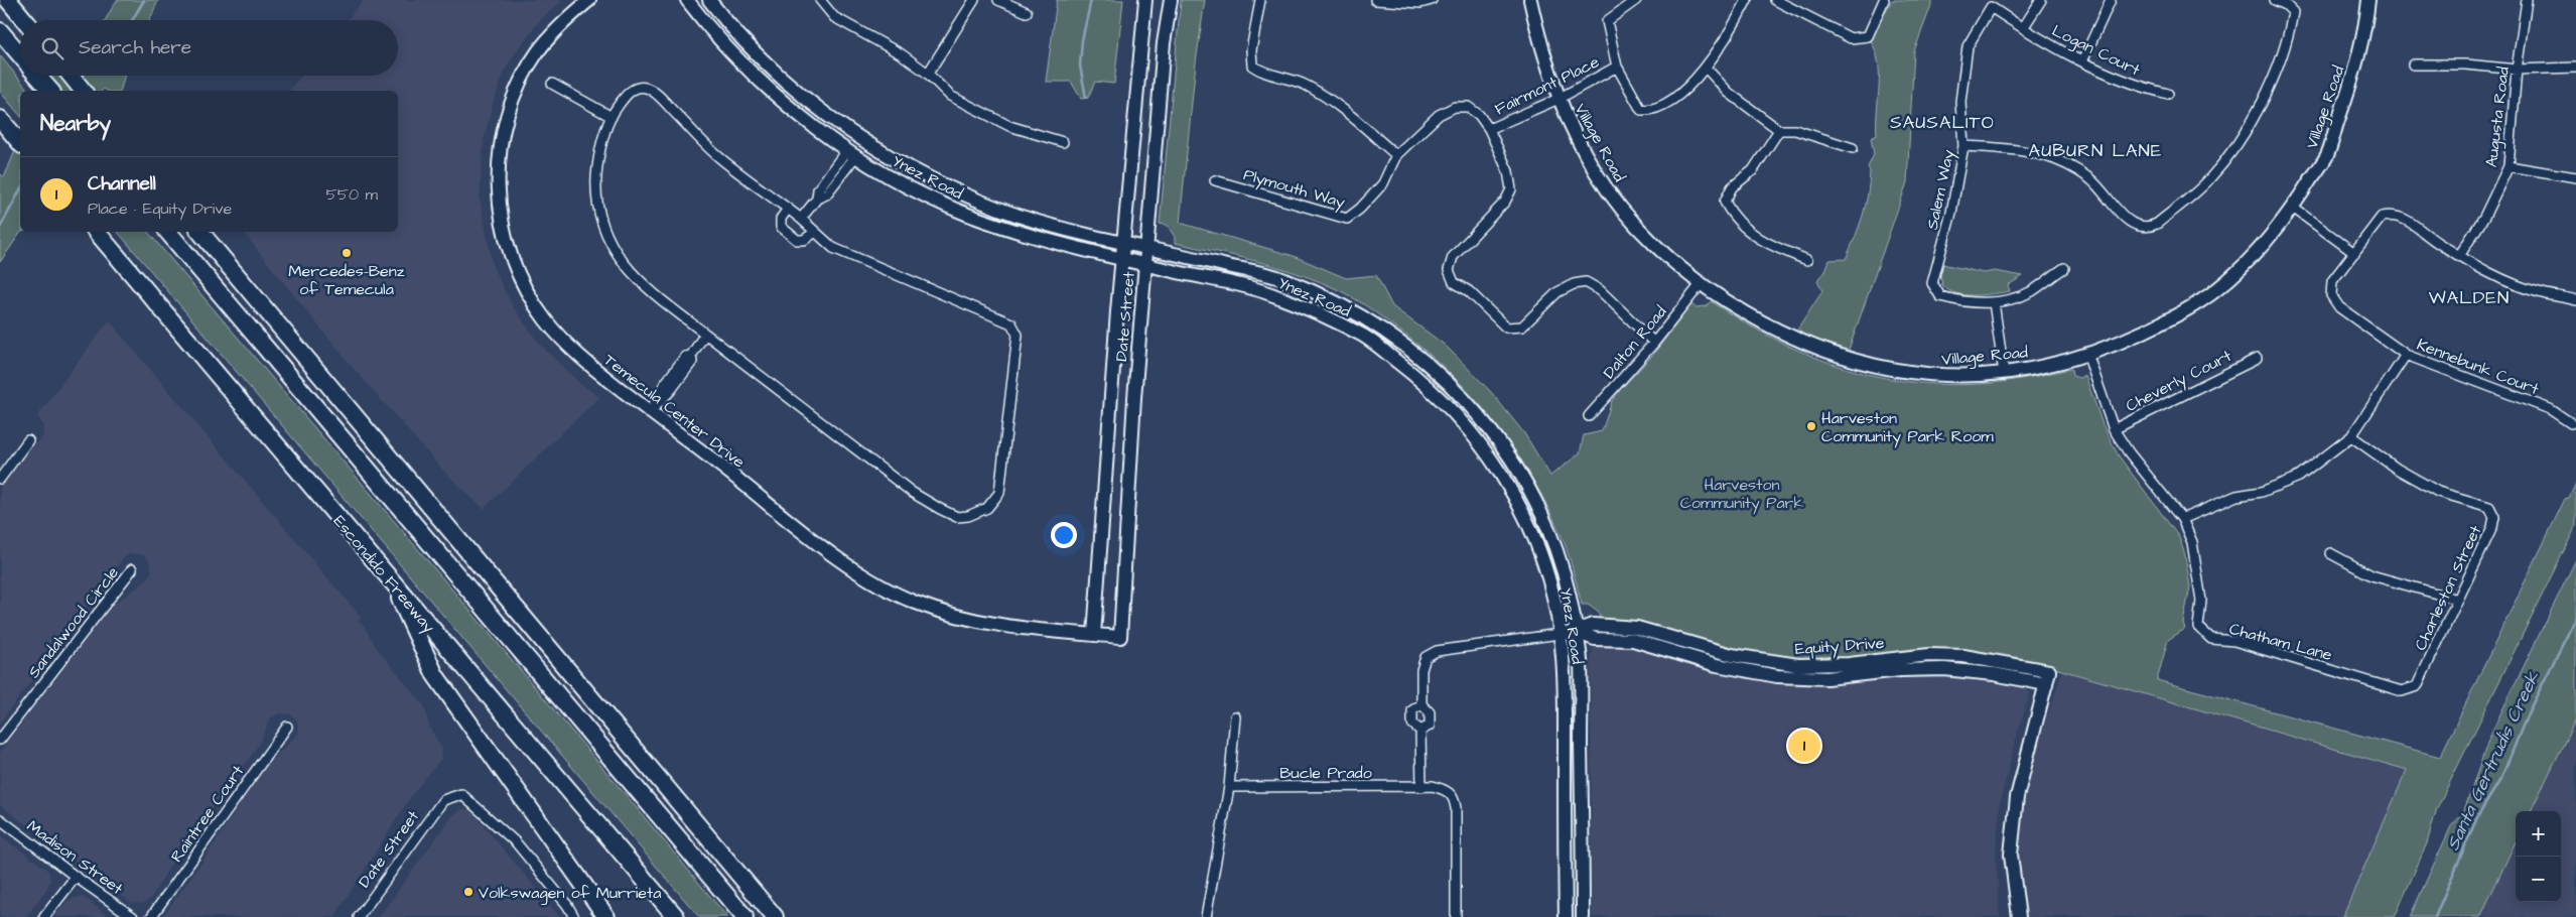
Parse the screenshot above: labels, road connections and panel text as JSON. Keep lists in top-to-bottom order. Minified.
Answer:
{"streets":{"highway":["Escondido Freeway"],"main road":["Village Road","Ynez Road","Date Street","Temecula Center Drive","Equity Drive"],"street":["Logan Court","Fairmont Place","Augusta Road","Plymouth Way","Salem Way","Dalton Road","Kennebunk Court","Cheverly Court","Charleston Street","Sandalwood Circle","Chatham Lane","Bucle Prado","Raintree Court","Madison Street"]},"crossings":[["Logan Court","Salem Way"],["Fairmont Place","Village Road"],["Fairmont Place","Plymouth Way"],["Village Road","Dalton Road"],["Village Road","Chatham Lane"],["Ynez Road","Date Street"],["Ynez Road","Equity Drive"],["Date Street","Temecula Center Drive"],["Cheverly Court","Chatham Lane"],["Charleston Street","Chatham Lane"]],"districts":["SAUSALITO","AUBURN LANE","WALDEN"],"water":["Santa Gertrudis Creek"],"parks":["Harveston Community Park"],"places":["Mercedes-Benz of Temecula","Harveston Community Park Room","Volkswagen of Murrieta"],"page":{"search":"Search here","heading":"Nearby","list":[{"mark":"1","name":"Channell","note":"Place · Equity Drive","value":"550 m"}],"pins":"1","map_buttons":["+","−"]}}
